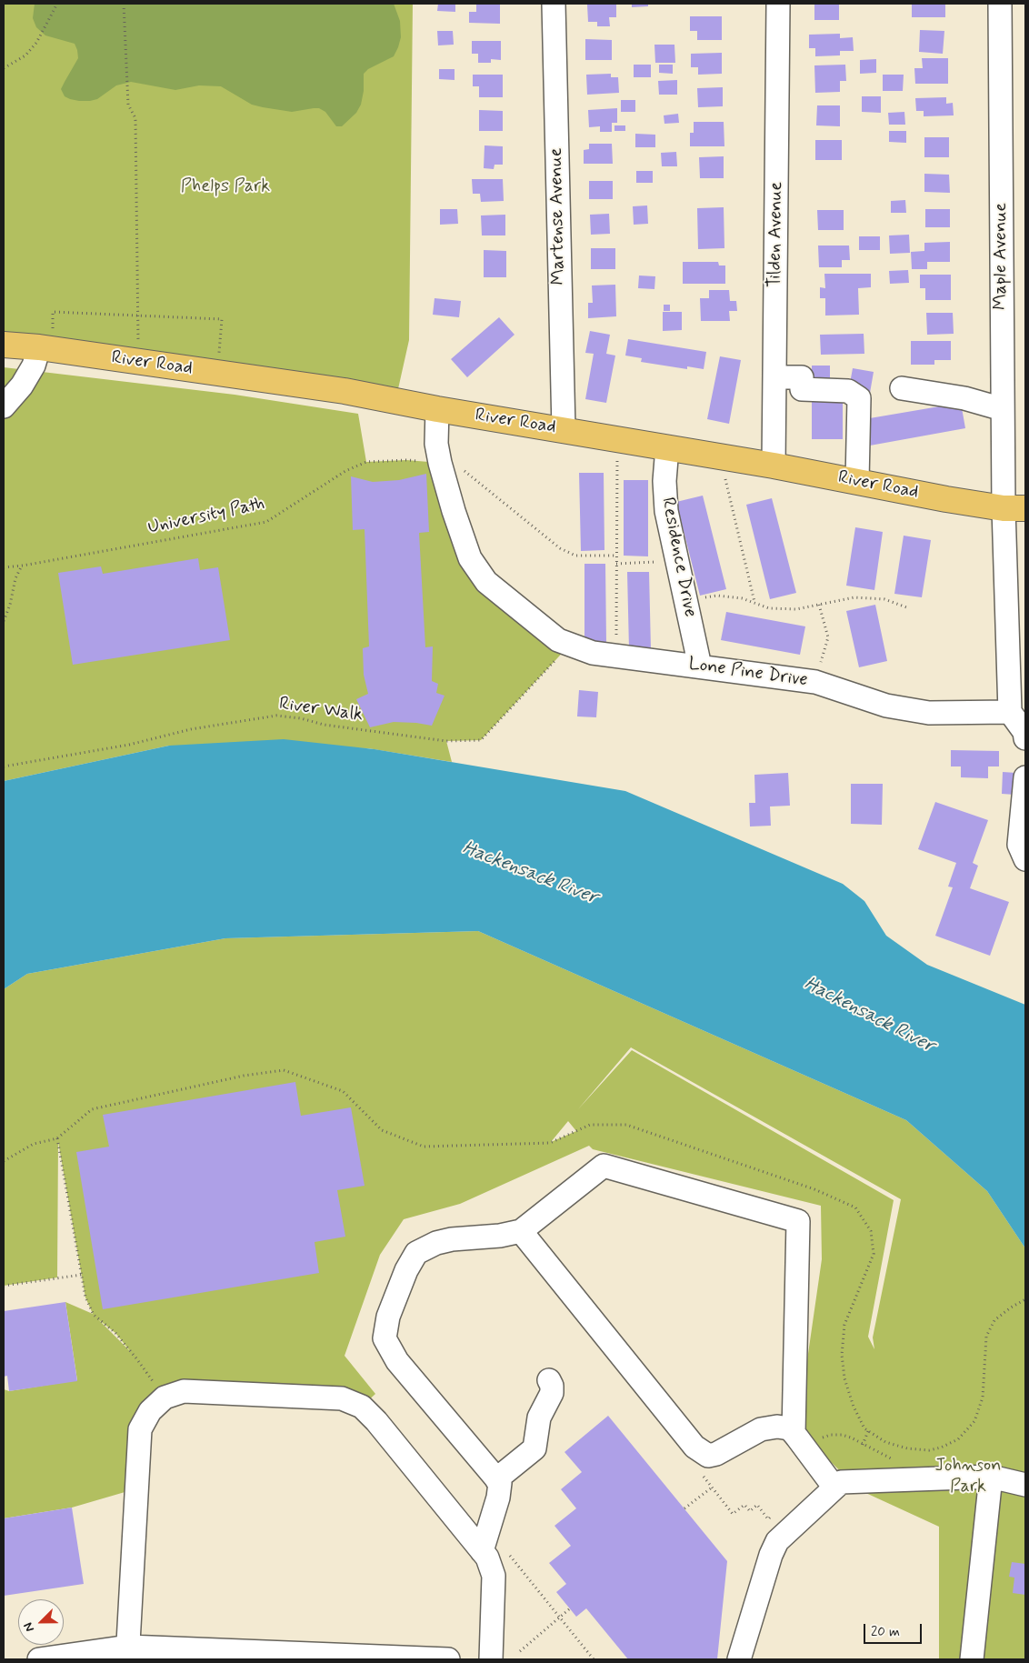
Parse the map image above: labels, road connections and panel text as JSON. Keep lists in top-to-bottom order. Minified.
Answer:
{"streets":{"main road":["River Road"],"street":["Martense Avenue","Tilden Avenue","Maple Avenue","Residence Drive","Lone Pine Drive"],"path":["University Path","River Walk"]},"crossings":[["Martense Avenue","River Road"],["Tilden Avenue","River Road"],["Maple Avenue","River Road"],["River Road","Residence Drive"],["River Road","Lone Pine Drive"],["University Path","Lone Pine Drive"],["Residence Drive","Lone Pine Drive"],["Lone Pine Drive","River Walk"]],"water":["Hackensack River"],"parks":["Phelps Park","Johnson Park"],"scale_bar":"20 m","north":"bottom left"}
